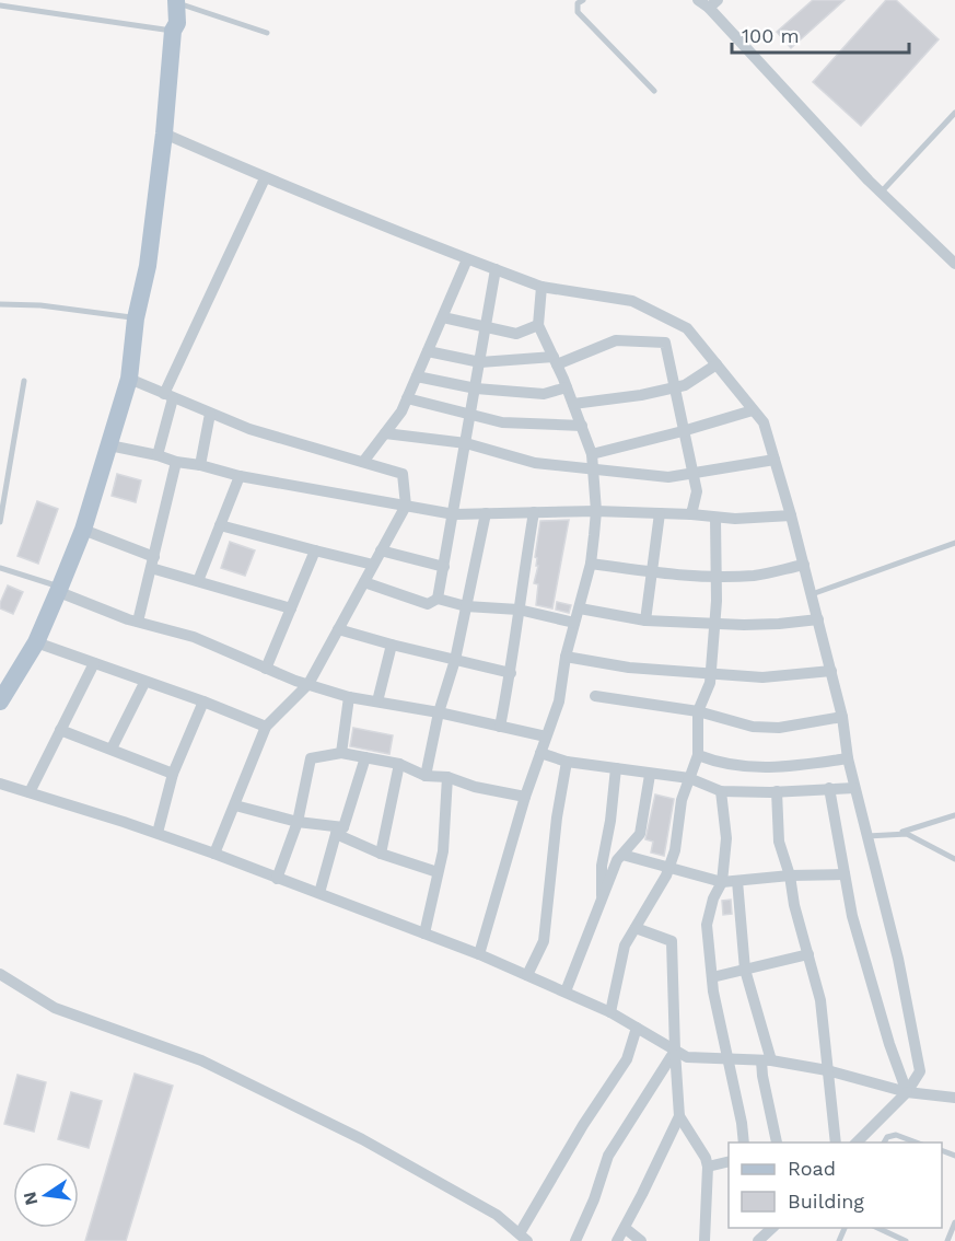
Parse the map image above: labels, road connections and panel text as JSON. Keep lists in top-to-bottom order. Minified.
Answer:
{"legend":["Road","Building"],"scale_bar":"100 m","north":"left"}
